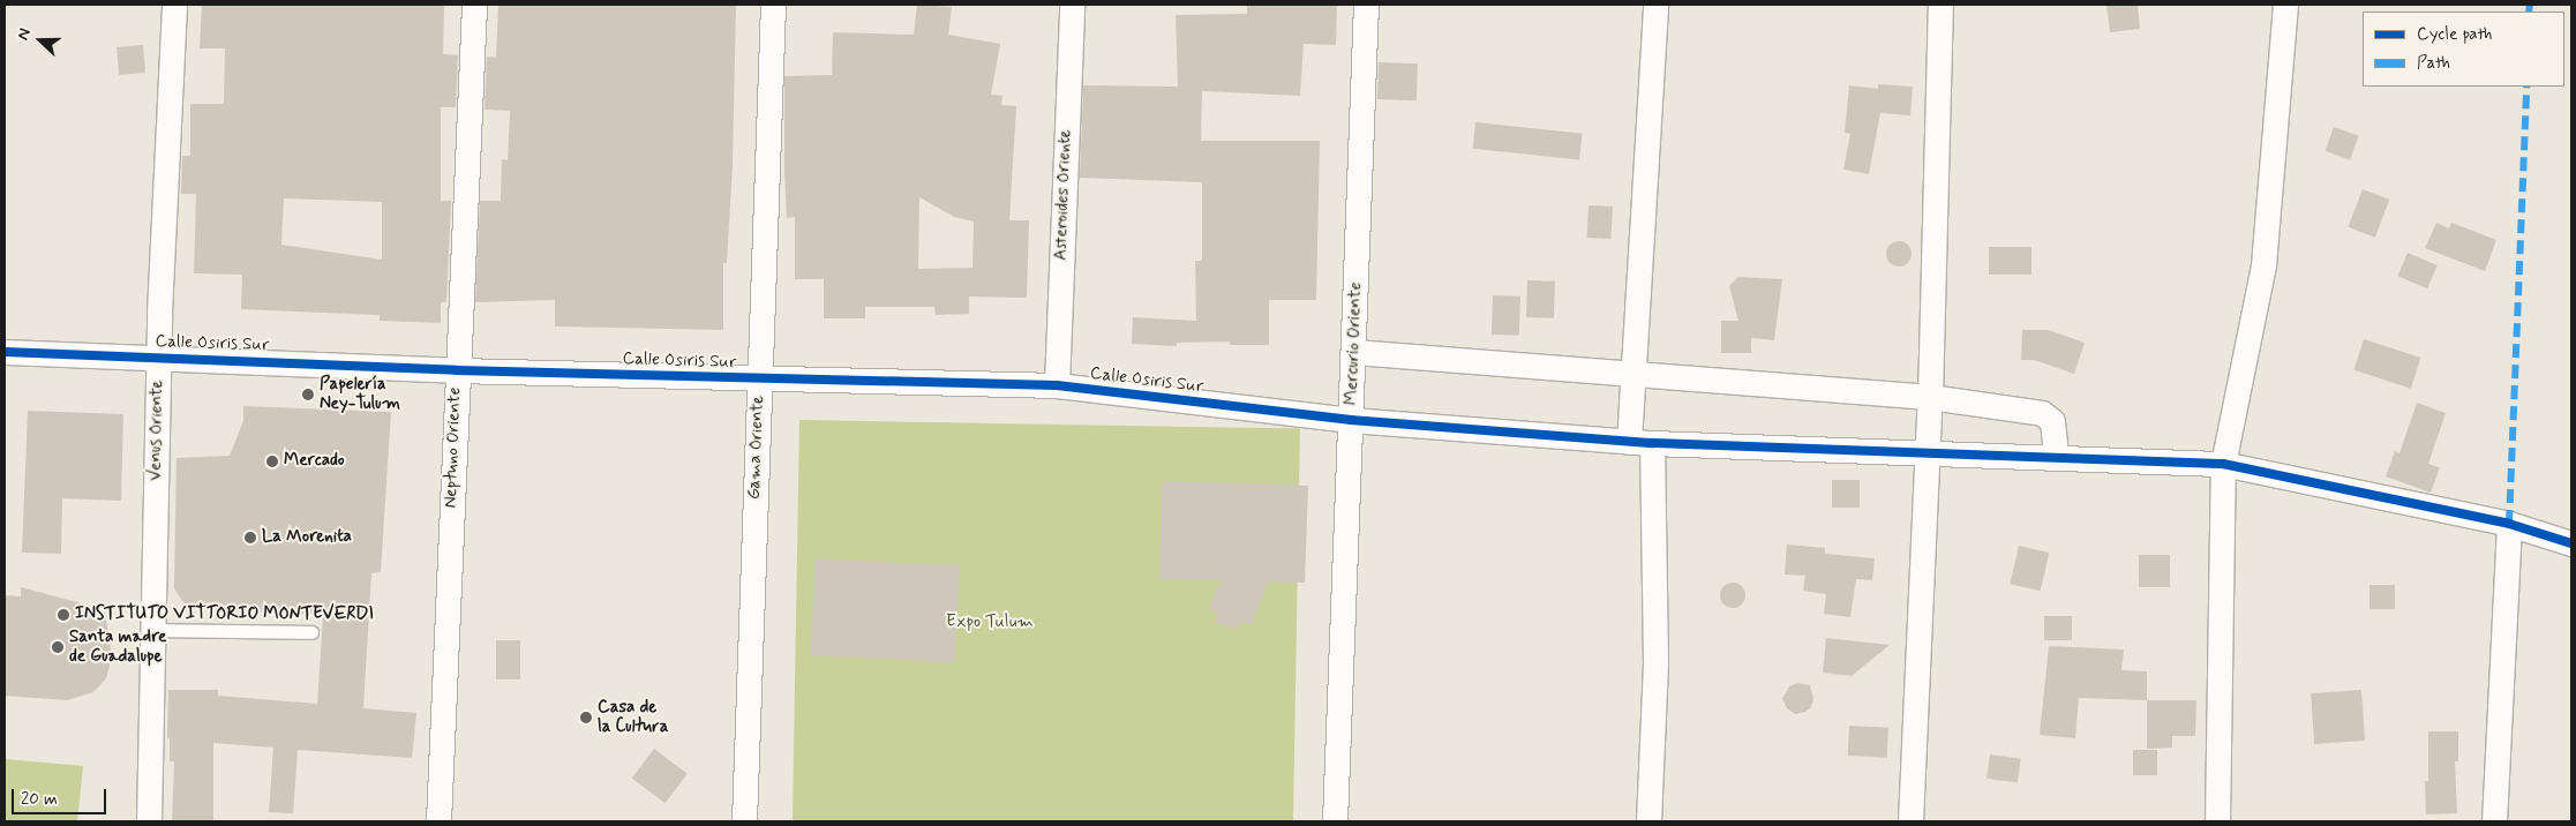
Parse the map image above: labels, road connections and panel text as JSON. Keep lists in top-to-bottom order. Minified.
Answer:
{"streets":{"street":["Asteroides Oriente","Calle Osiris Sur","Mercurio Oriente","Venus Oriente","Neptuno Oriente","Gama Oriente"]},"crossings":[["Asteroides Oriente","Calle Osiris Sur"],["Calle Osiris Sur","Mercurio Oriente"],["Calle Osiris Sur","Venus Oriente"],["Calle Osiris Sur","Neptuno Oriente"],["Calle Osiris Sur","Gama Oriente"]],"parks":["Expo Tulum"],"places":["Papelería Ney-Tulum","Mercado","La Morenita","INSTITUTO VITTORIO MONTEVERDI","Santa madre de Guadalupe","Casa de la Cultura"],"legend":["Cycle path","Path"],"scale_bar":"20 m","north":"left"}
